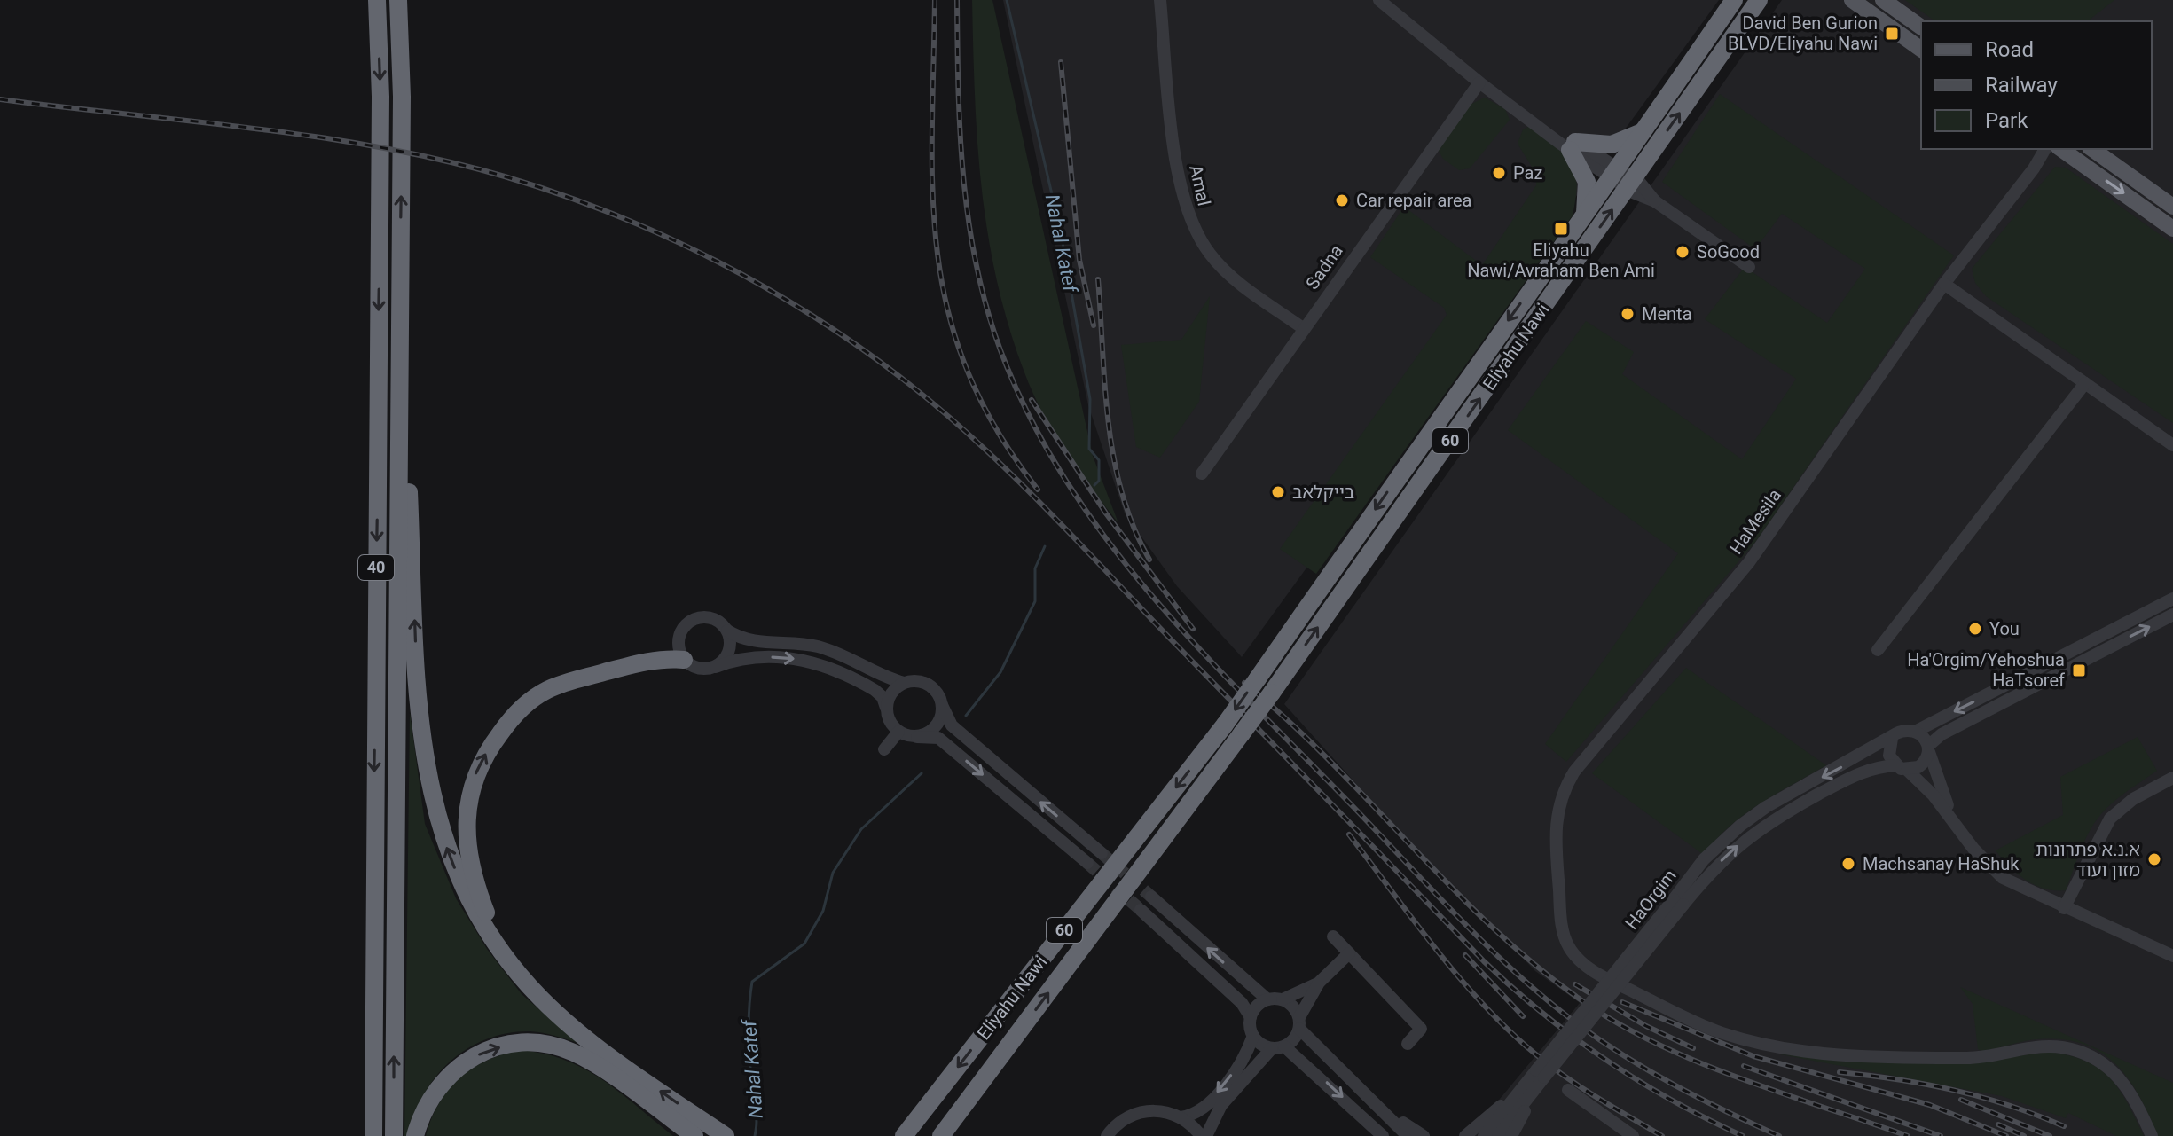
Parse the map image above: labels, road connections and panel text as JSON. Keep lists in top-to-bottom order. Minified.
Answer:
{"streets":{"highway":["Eliyahu Nawi","60","40"],"street":["Amal","Sadna","HaMesila","HaOrgim"]},"crossings":[["Amal","Sadna"]],"water":["Nahal Katef"],"places":{"transit":["David Ben Gurion BLVD/Eliyahu Nawi","Eliyahu Nawi/Avraham Ben Ami","Ha'Orgim/Yehoshua HaTsoref"],"other":["Paz","Car repair area","SoGood","Menta","בייקלאב","You","א.נ.א פתרונות מזון ועוד","Machsanay HaShuk"]},"legend":["Road","Railway","Park"]}
